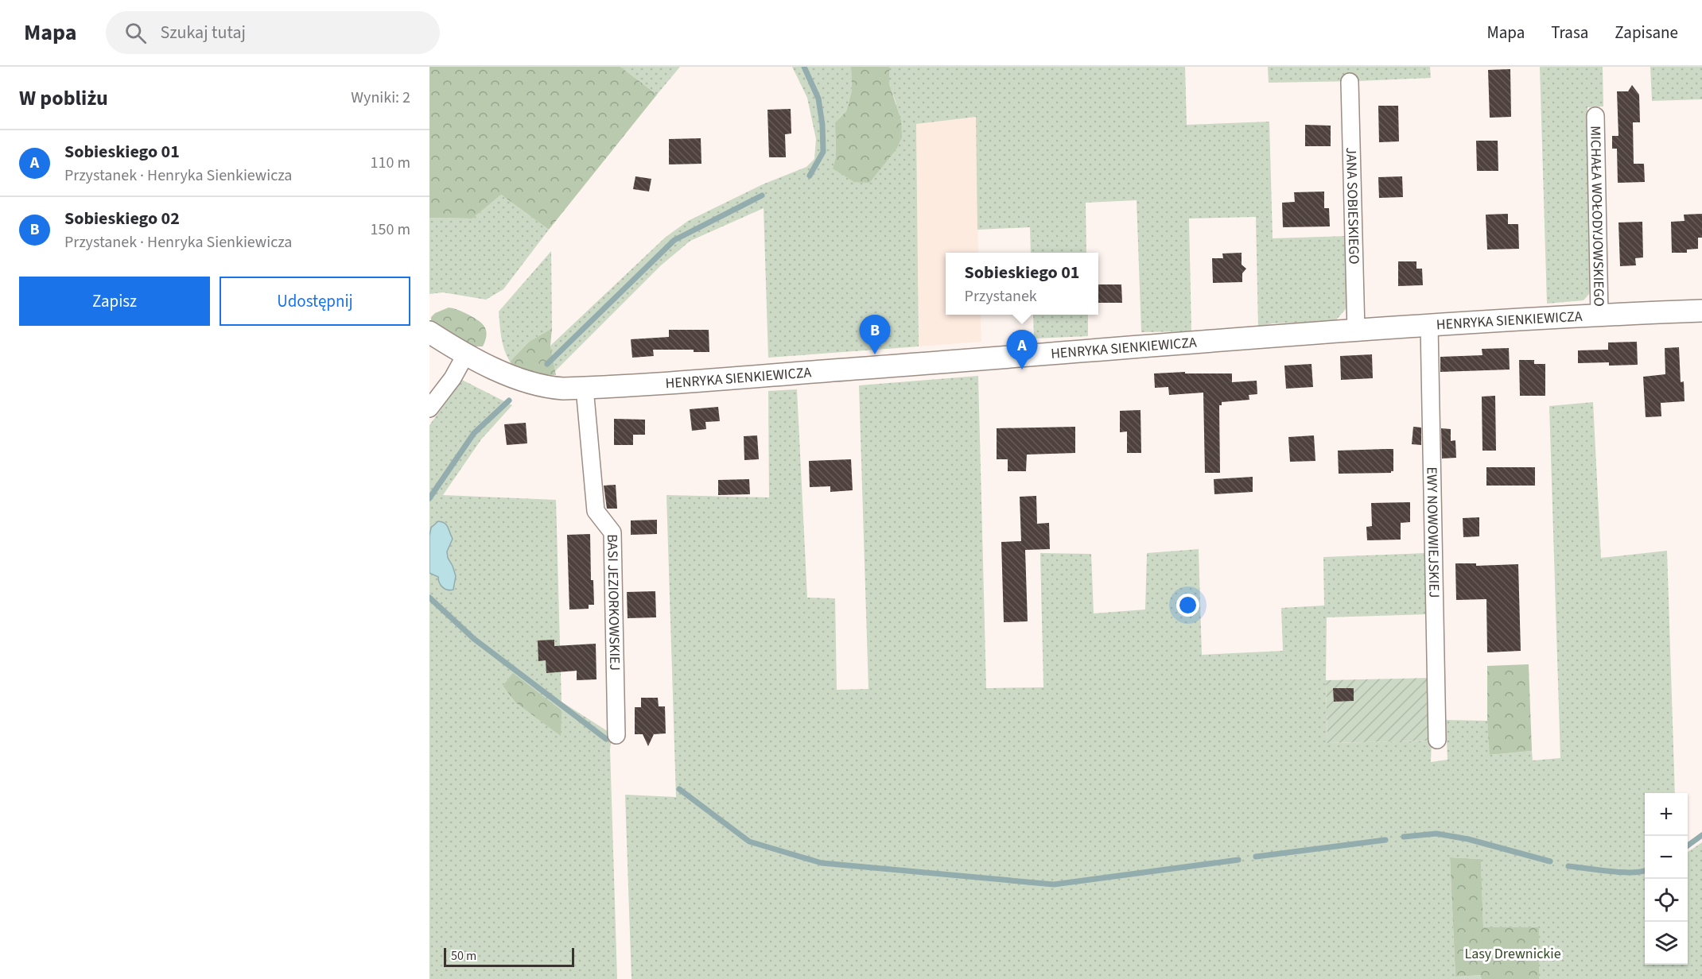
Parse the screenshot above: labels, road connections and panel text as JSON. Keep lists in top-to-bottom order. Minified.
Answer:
{"streets":{"street":["JANA SOBIESKIEGO","MICHAŁA WOŁODYJOWSKIEGO","HENRYKA SIENKIEWICZA","EWY NOWOWIEJSKIEJ","BASI JEZIORKOWSKIEJ"]},"crossings":[["JANA SOBIESKIEGO","HENRYKA SIENKIEWICZA"],["MICHAŁA WOŁODYJOWSKIEGO","HENRYKA SIENKIEWICZA"],["HENRYKA SIENKIEWICZA","EWY NOWOWIEJSKIEJ"],["HENRYKA SIENKIEWICZA","BASI JEZIORKOWSKIEJ"]],"parks":["Lasy Drewnickie"],"scale_bar":"50 m","page":{"header":"Mapa","search":"Szukaj tutaj","nav":["Mapa","Trasa","Zapisane"],"heading":["W pobliżu","Wyniki: 2"],"list":[{"mark":"A","name":"Sobieskiego 01","note":"Przystanek · Henryka Sienkiewicza","value":"110 m"},{"mark":"B","name":"Sobieskiego 02","note":"Przystanek · Henryka Sienkiewicza","value":"150 m"}],"popup":["Sobieskiego 01","Przystanek"],"buttons":["Zapisz","Udostępnij"],"pins":["B","A"],"map_buttons":["+","−"],"scale":"50 m"}}
